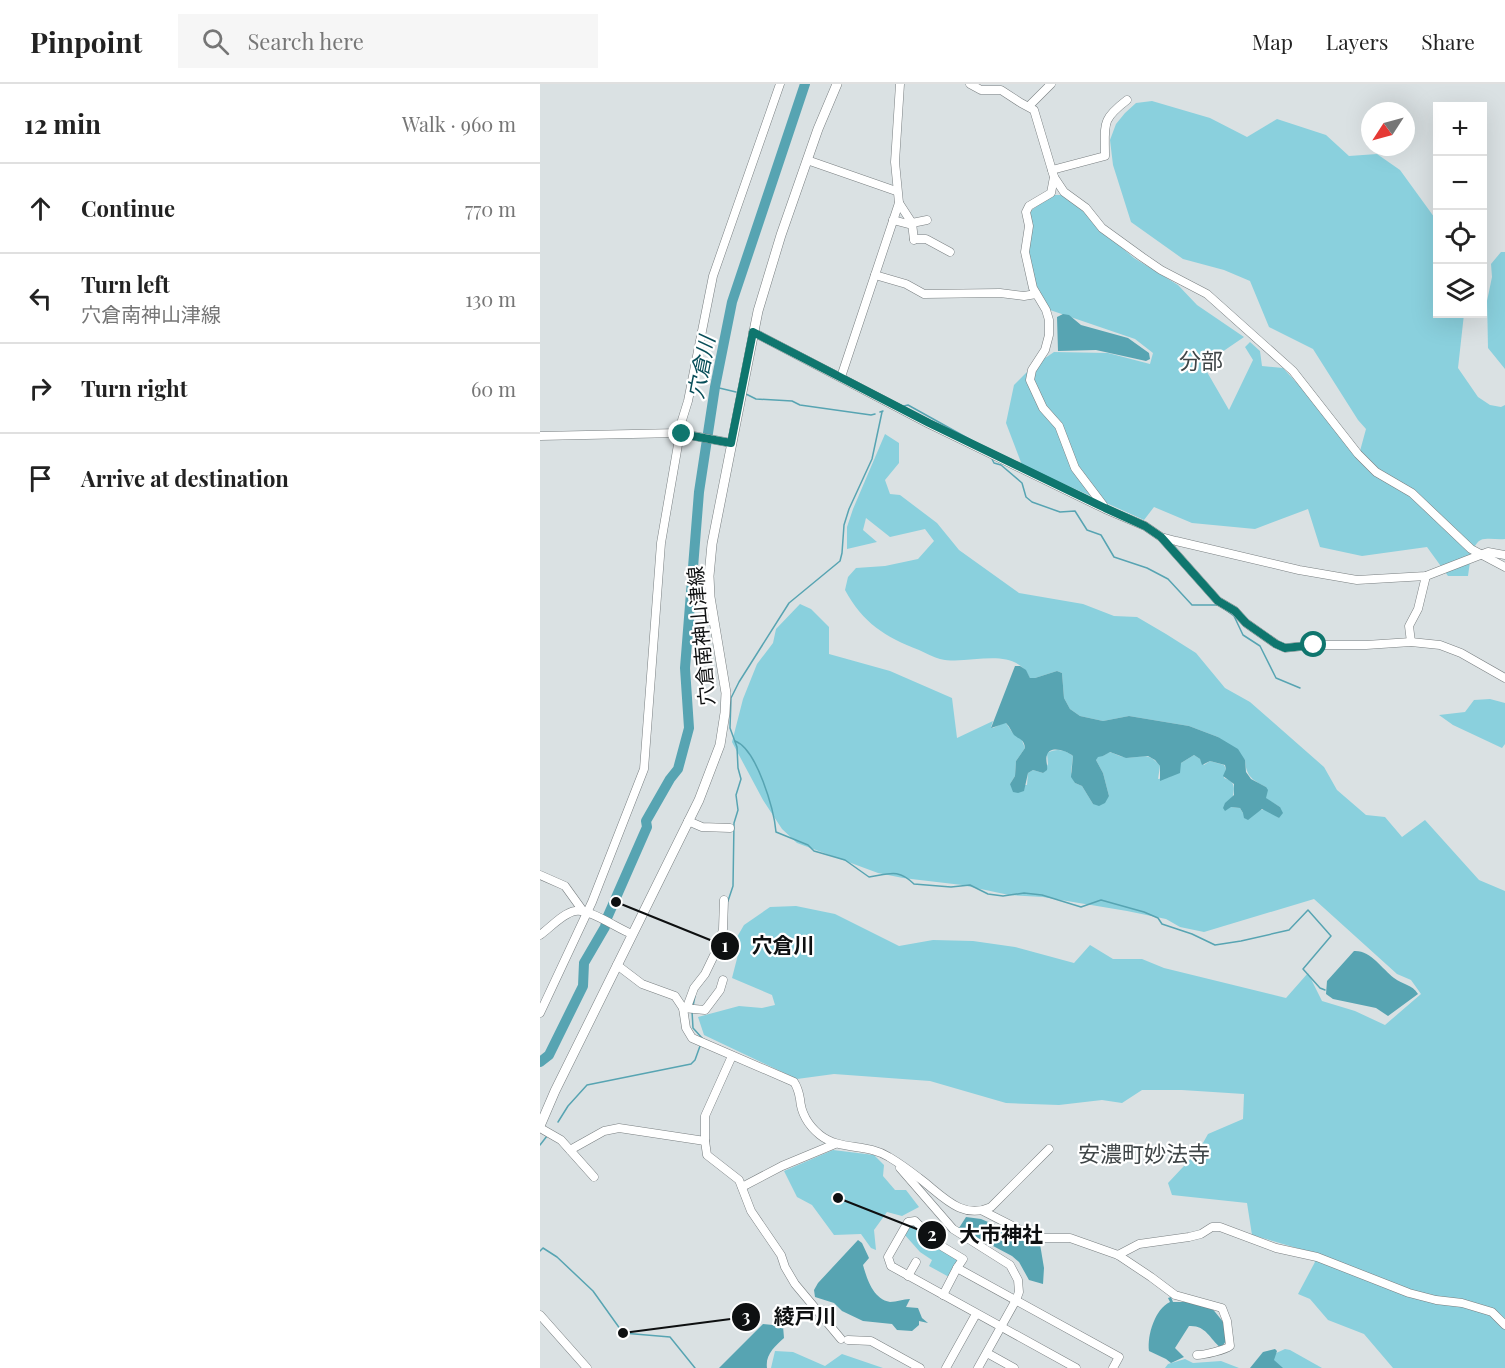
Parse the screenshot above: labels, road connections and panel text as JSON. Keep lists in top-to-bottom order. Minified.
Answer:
{"streets":{"main road":["穴倉南神山津線"]},"districts":["分部","安濃町妙法寺"],"water":["穴倉川"],"places":["穴倉川","大市神社","綾戸川"],"north":"bottom left","page":{"header":"Pinpoint","search":"Search here","nav":["Map","Layers","Share"],"heading":["12 min","Walk · 960 m"],"map_buttons":["+","−"],"list":[["Continue","770 m"],["Turn left","穴倉南神山津線","130 m"],["Turn right","60 m"],"Arrive at destination"]}}
